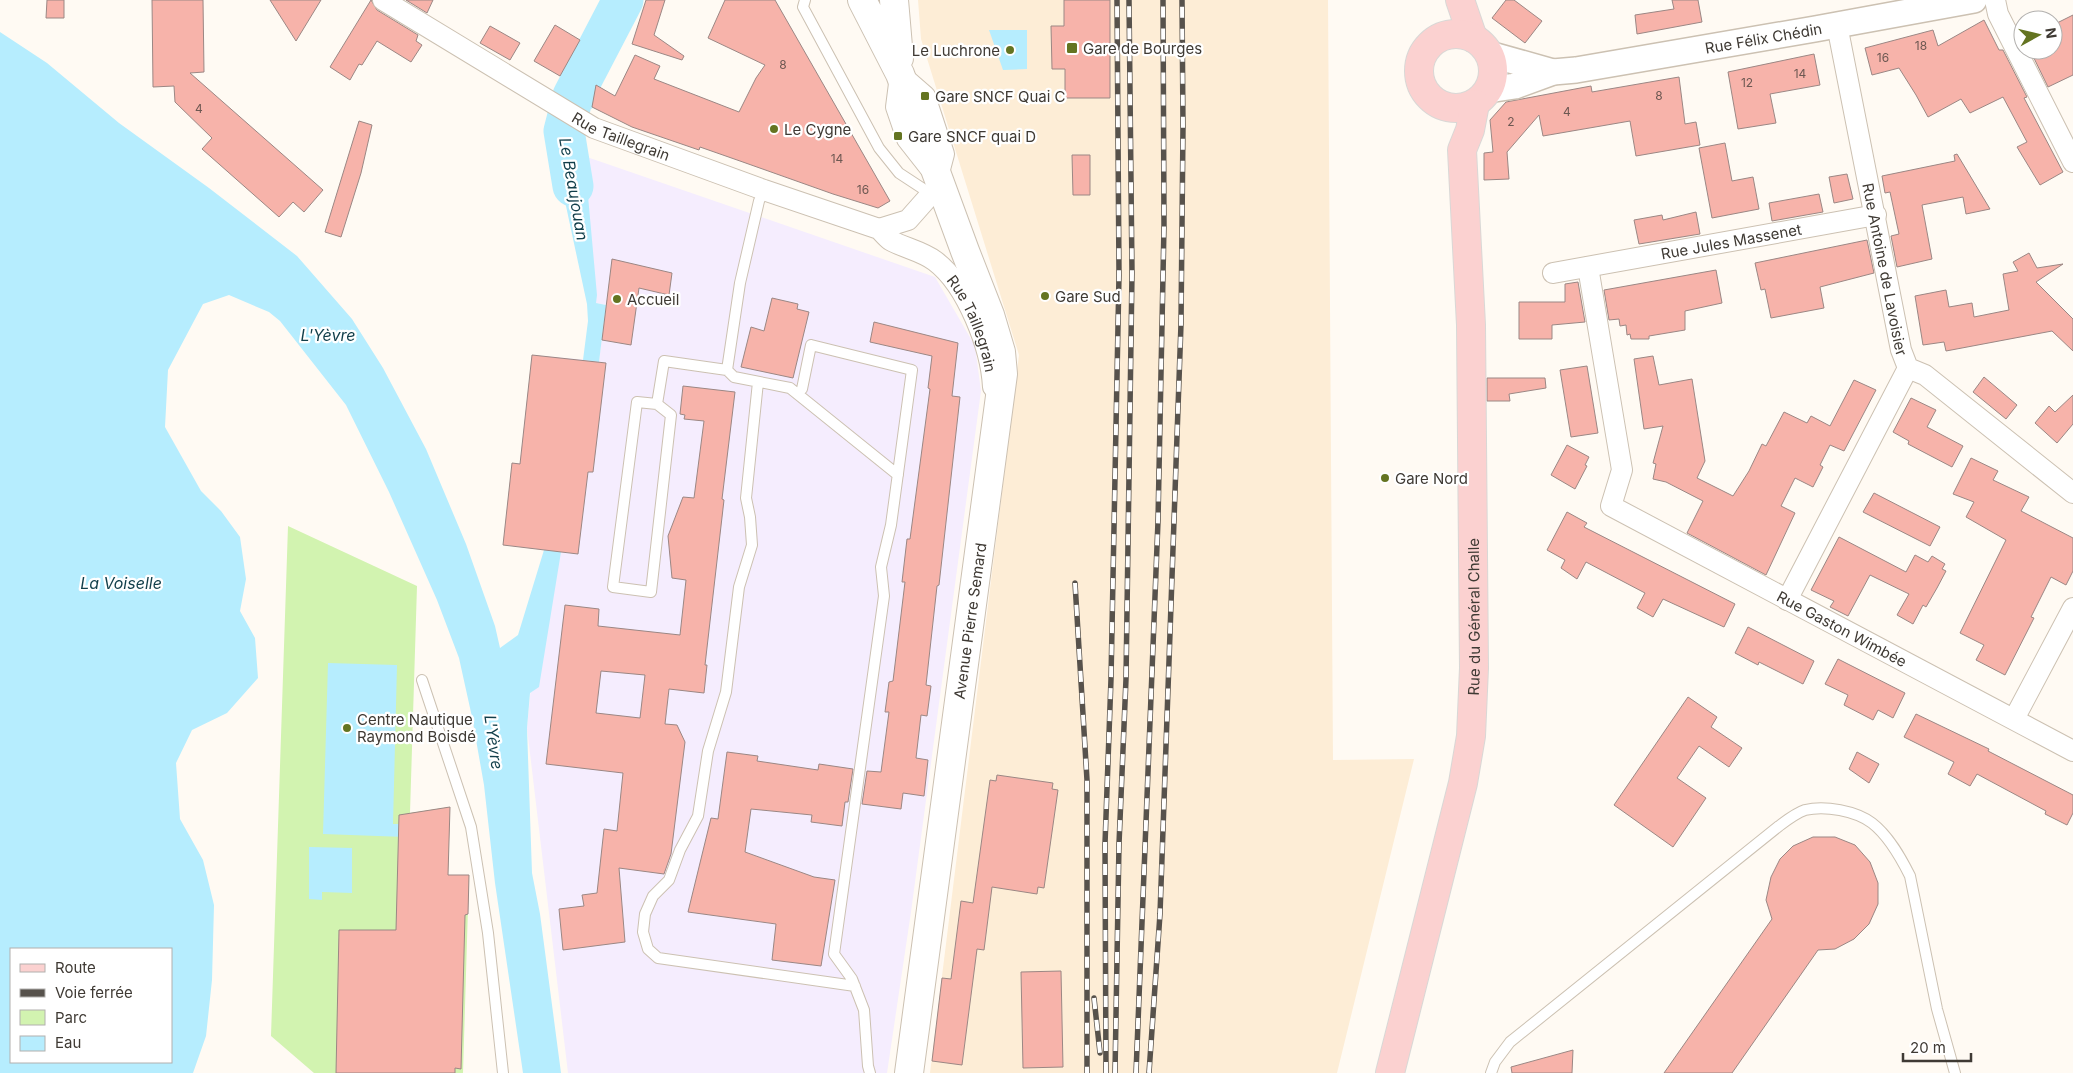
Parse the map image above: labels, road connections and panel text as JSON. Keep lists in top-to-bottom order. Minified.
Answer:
{"streets":{"main road":["Rue du Général Challe","Avenue Pierre Semard"],"street":["Rue Félix Chédin","Rue Taillegrain","Rue Jules Massenet","Rue Antoine de Lavoisier","Rue Gaston Wimbée"]},"crossings":[["Rue Félix Chédin","Rue Antoine de Lavoisier"],["Rue Félix Chédin","Rue du Général Challe"],["Rue Taillegrain","Avenue Pierre Semard"],["Rue Jules Massenet","Rue Antoine de Lavoisier"],["Rue Jules Massenet","Rue Gaston Wimbée"]],"water":["Le Beaujouan","L'Yèvre","La Voiselle"],"places":{"transit":["Gare de Bourges","Gare SNCF Quai C","Gare SNCF quai D"],"other":["Le Luchrone","Le Cygne","Gare Sud","Accueil","Gare Nord","Centre Nautique Raymond Boisdé"]},"house_numbers":["18","16","8","14","12","8","4","4","2","14","16"],"legend":["Route","Voie ferrée","Parc","Eau"],"scale_bar":"20 m","north":"right"}
